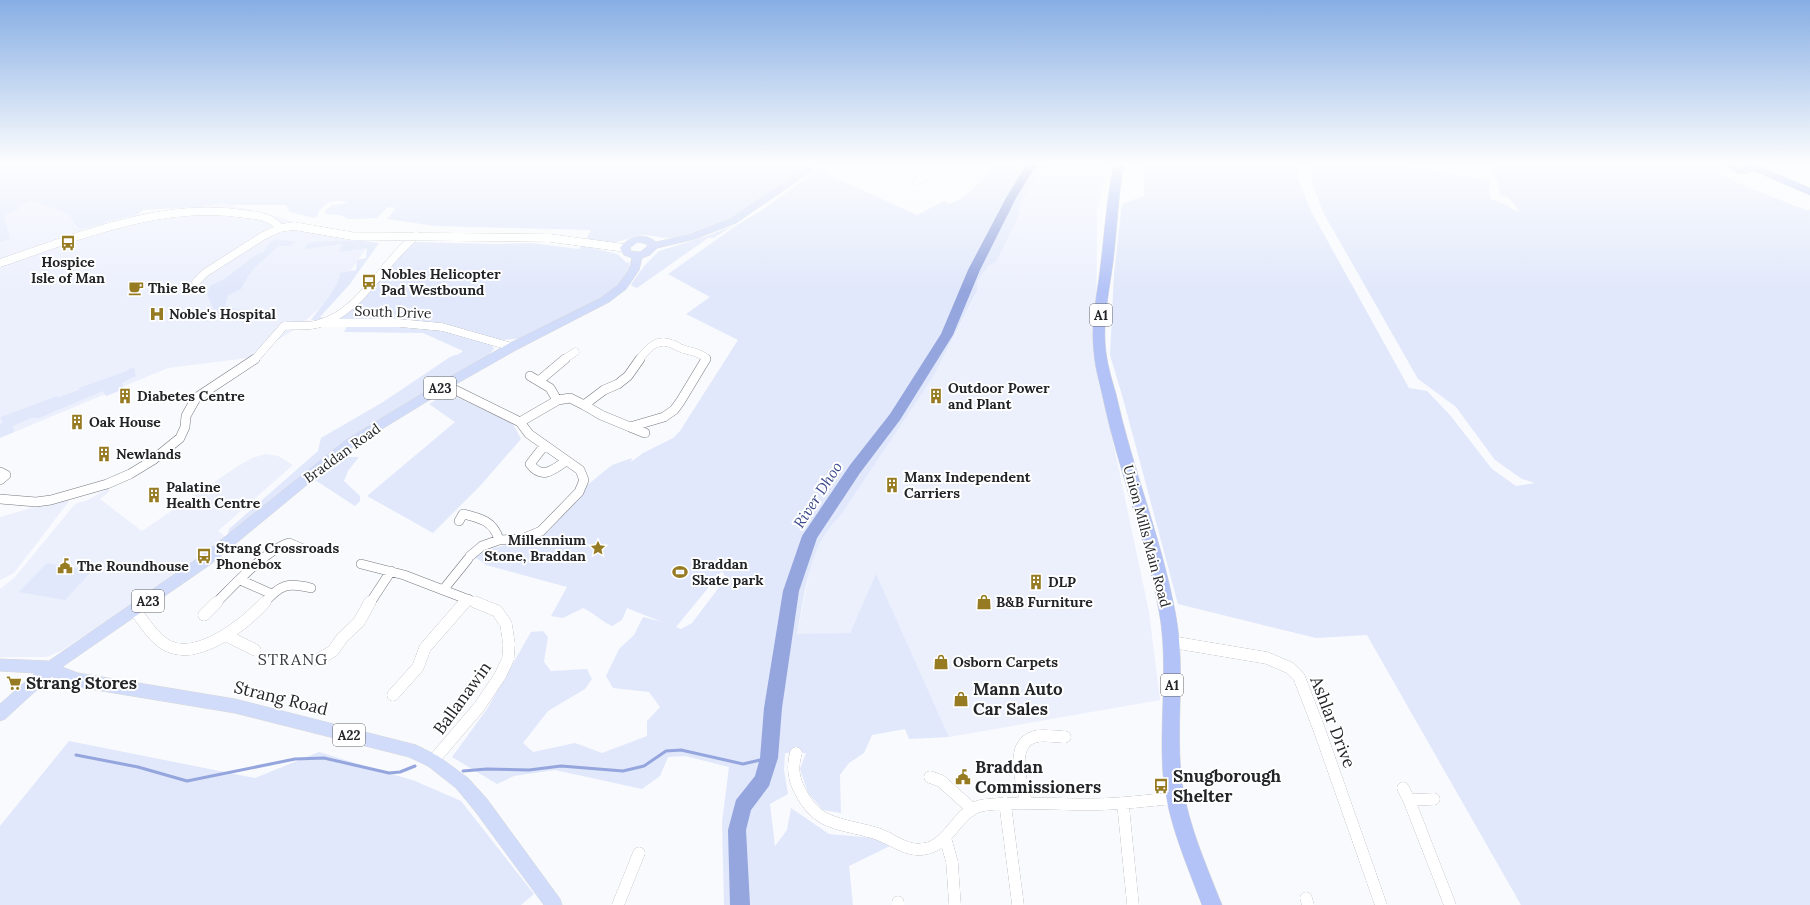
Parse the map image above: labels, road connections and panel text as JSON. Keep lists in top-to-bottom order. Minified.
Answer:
{"streets":{"highway":["A1","Union Mills Main Road"],"main road":["A23","Braddan Road","Strang Road","A22"],"street":["South Drive","Ballanawin","Ashlar Drive"]},"crossings":[["South Drive","Braddan Road"],["A23","Braddan Road"],["A23","Strang Road"],["A23","A22"],["Braddan Road","Strang Road"],["Braddan Road","A22"],["Union Mills Main Road","Ashlar Drive"],["Strang Road","Ballanawin"],["Strang Road","A22"]],"districts":["STRANG"],"water":["River Dhoo"],"places":{"bus stop":["Hospice Isle of Man","Nobles Helicopter Pad Westbound","Strang Crossroads Phonebox","Snugborough Shelter"],"cafe":["Thie Bee"],"hospital":["Noble's Hospital"],"building":["Diabetes Centre","Outdoor Power and Plant","Oak House","Newlands","Manx Independent Carriers","Palatine Health Centre","DLP"],"place":["Millennium Stone, Braddan"],"public building":["The Roundhouse","Braddan Commissioners"],"sports":["Braddan Skate park"],"shop":["B&B Furniture","Osborn Carpets","Mann Auto Car Sales"],"supermarket":["Strang Stores"]}}
